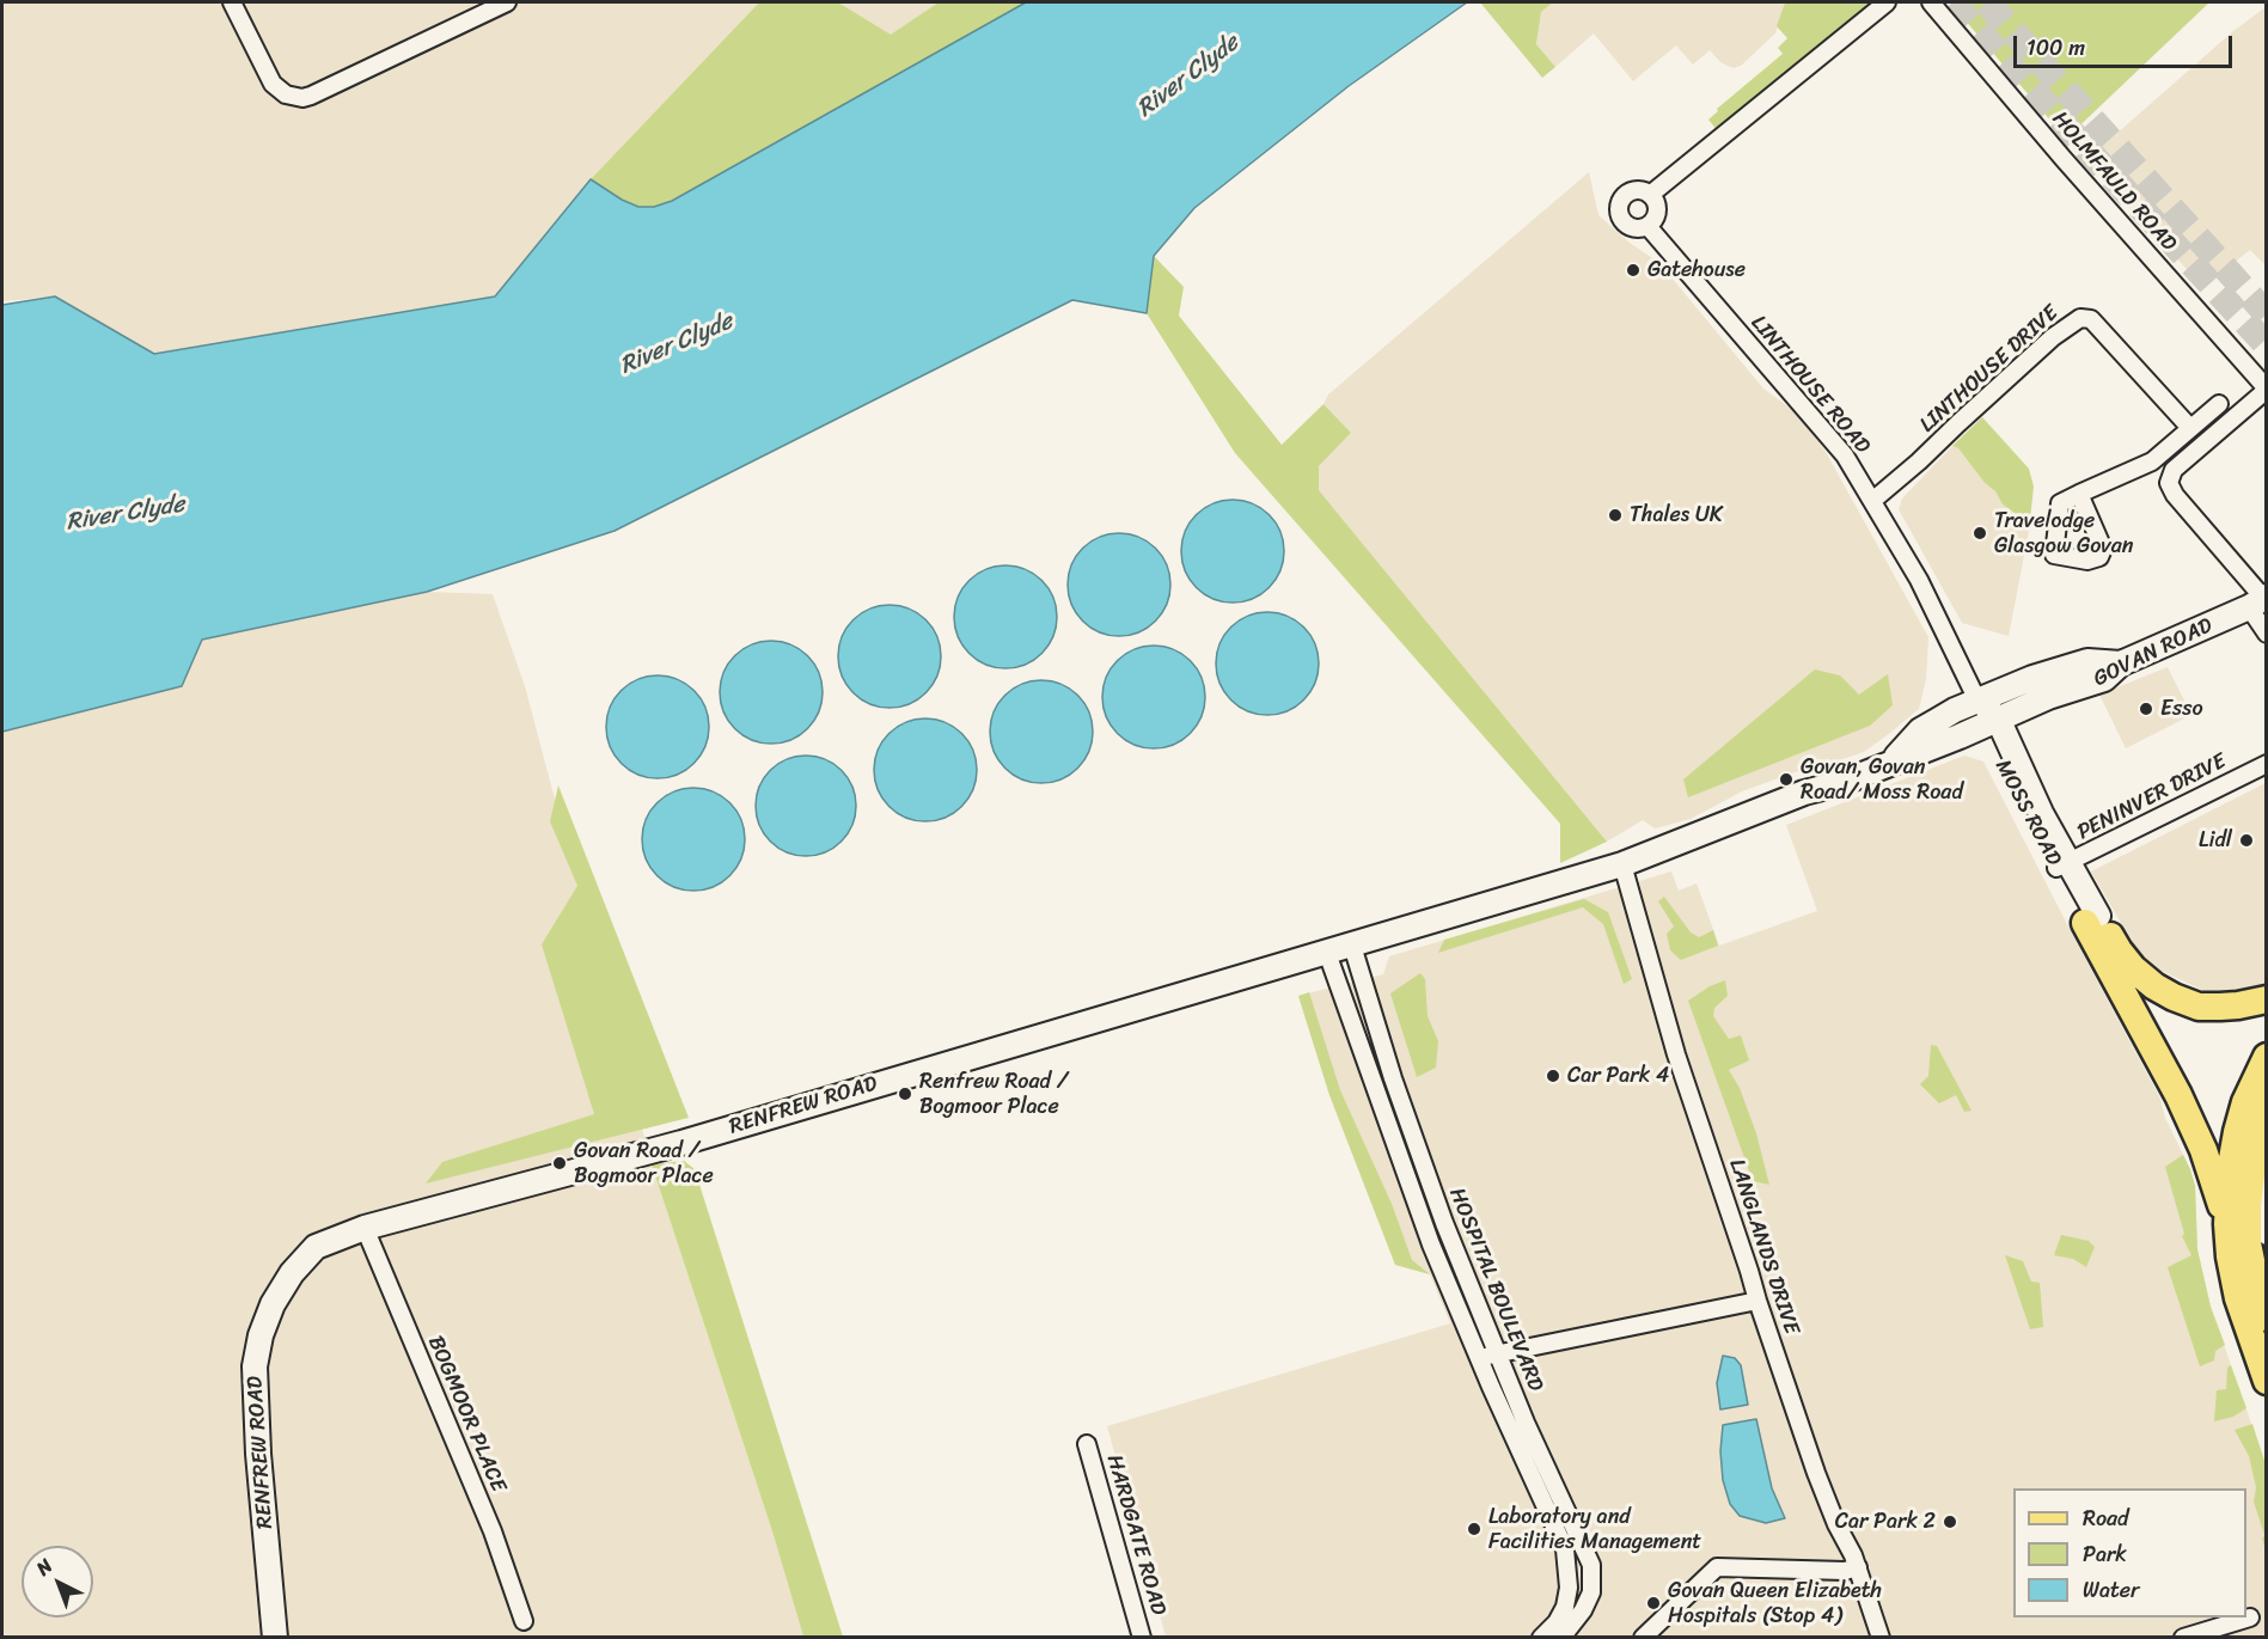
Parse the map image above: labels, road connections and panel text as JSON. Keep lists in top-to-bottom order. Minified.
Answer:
{"streets":{"street":["HOLMFAULD ROAD","LINTHOUSE DRIVE","LINTHOUSE ROAD","GOVAN ROAD","PENINVER DRIVE","MOSS ROAD","RENFREW ROAD","LANGLANDS DRIVE","HOSPITAL BOULEVARD","BOGMOOR PLACE","HARDGATE ROAD"]},"crossings":[["LINTHOUSE DRIVE","LINTHOUSE ROAD"],["GOVAN ROAD","MOSS ROAD"],["GOVAN ROAD","RENFREW ROAD"],["GOVAN ROAD","LANGLANDS DRIVE"],["PENINVER DRIVE","MOSS ROAD"],["RENFREW ROAD","LANGLANDS DRIVE"],["RENFREW ROAD","HOSPITAL BOULEVARD"],["RENFREW ROAD","BOGMOOR PLACE"]],"water":["River Clyde"],"places":["Gatehouse","Thales UK","Travelodge Glasgow Govan","Esso","Govan, Govan Road/ Moss Road","Lidl","Car Park 4","Renfrew Road / Bogmoor Place","Govan Road / Bogmoor Place","Car Park 2","Laboratory and Facilities Management","Govan Queen Elizabeth Hospitals (Stop 4)"],"legend":["Road","Park","Water"],"scale_bar":"100 m","north":"top left"}
